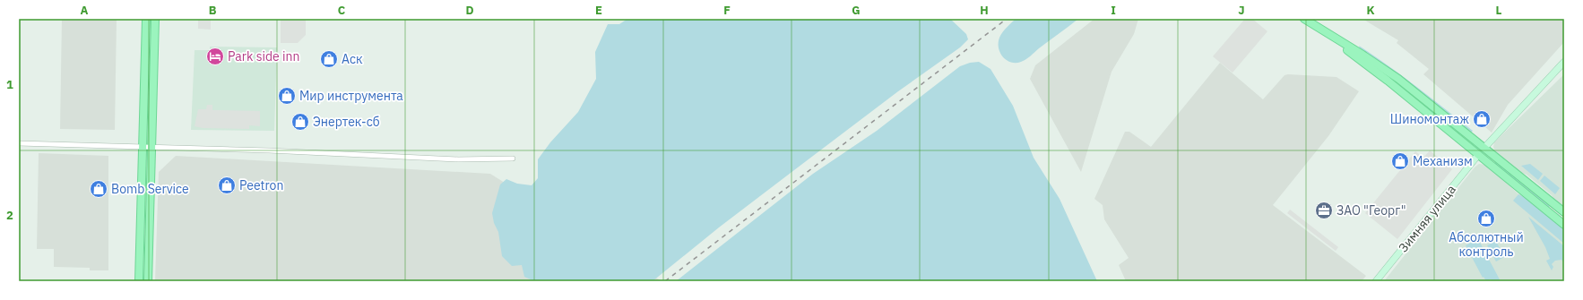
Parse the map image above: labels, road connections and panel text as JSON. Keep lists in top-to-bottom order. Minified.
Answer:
{"streets":{"main road":["Зимняя улица"]},"places":{"hotel":["Park side inn"],"shop":["Аск","Мир инструмента","Шиномонтаж","Энертек-сб","Механизм","Peetron","Bomb Service","Абсолютный контроль"],"office":["ЗАО \"Георг\""]},"grid":{"columns":["A","B","C","D","E","F","G","H","I","J","K","L"],"rows":["1","2"]}}
